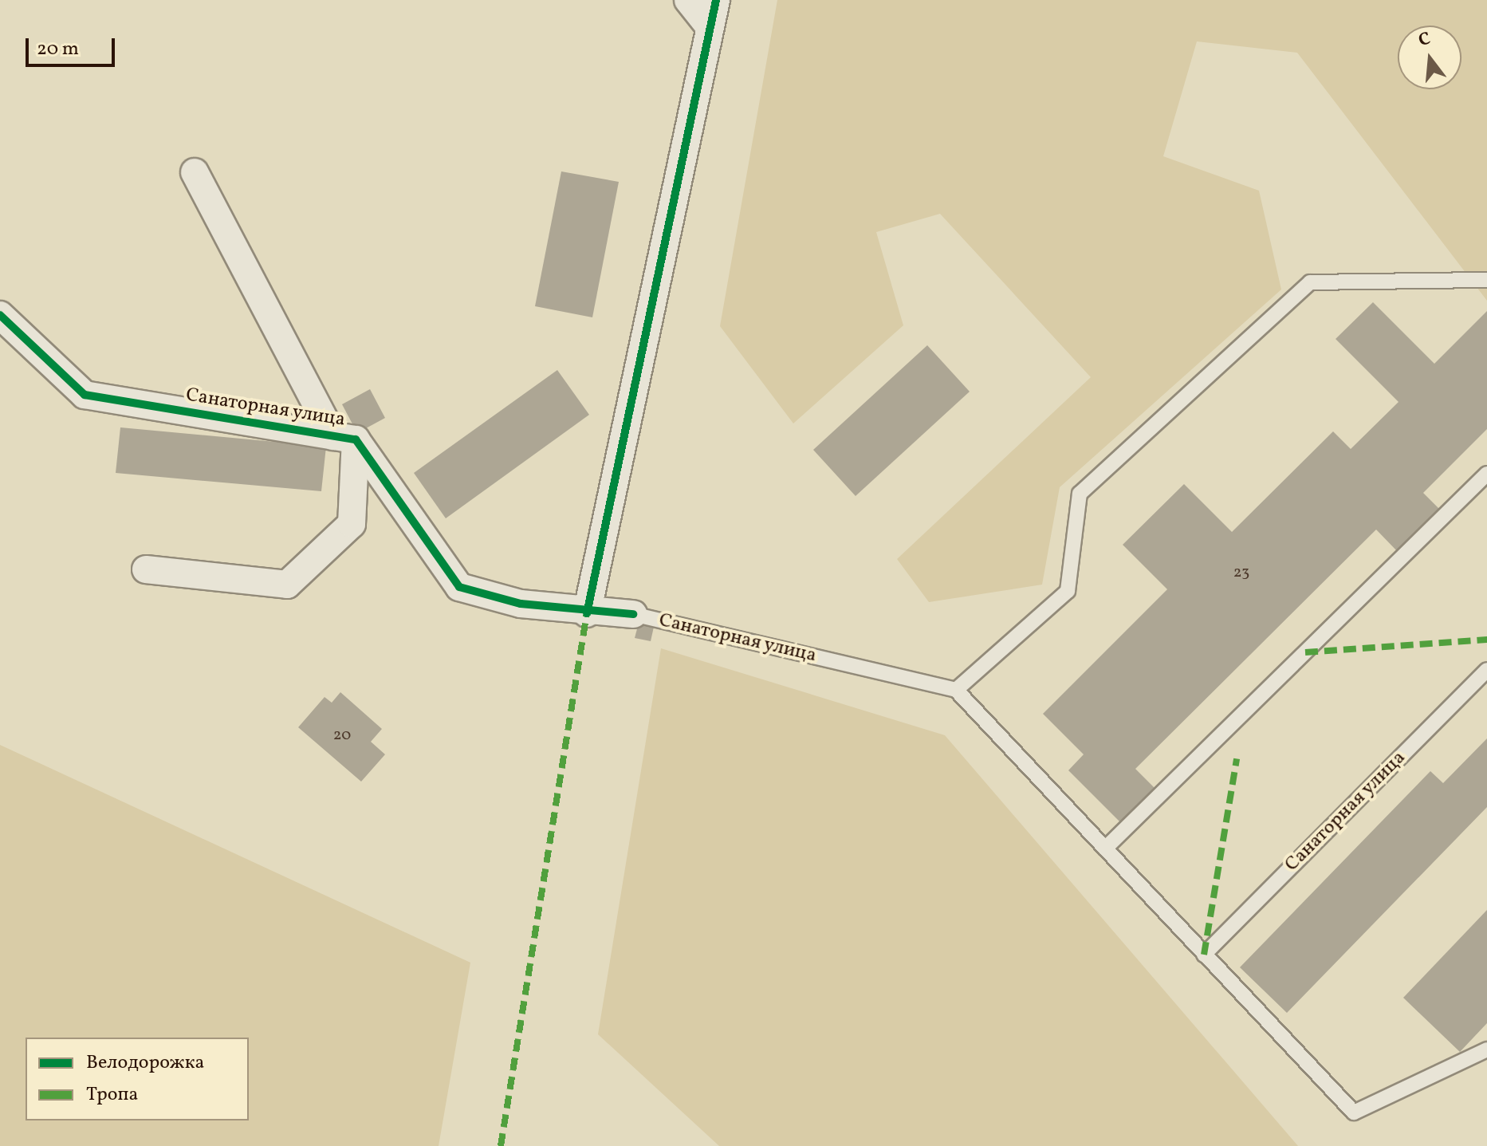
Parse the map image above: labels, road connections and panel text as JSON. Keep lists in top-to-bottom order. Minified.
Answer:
{"streets":{"street":["Санаторная улица"]},"house_numbers":["23","20"],"legend":["Велодорожка","Тропа"],"scale_bar":"20 m","north":"top"}
